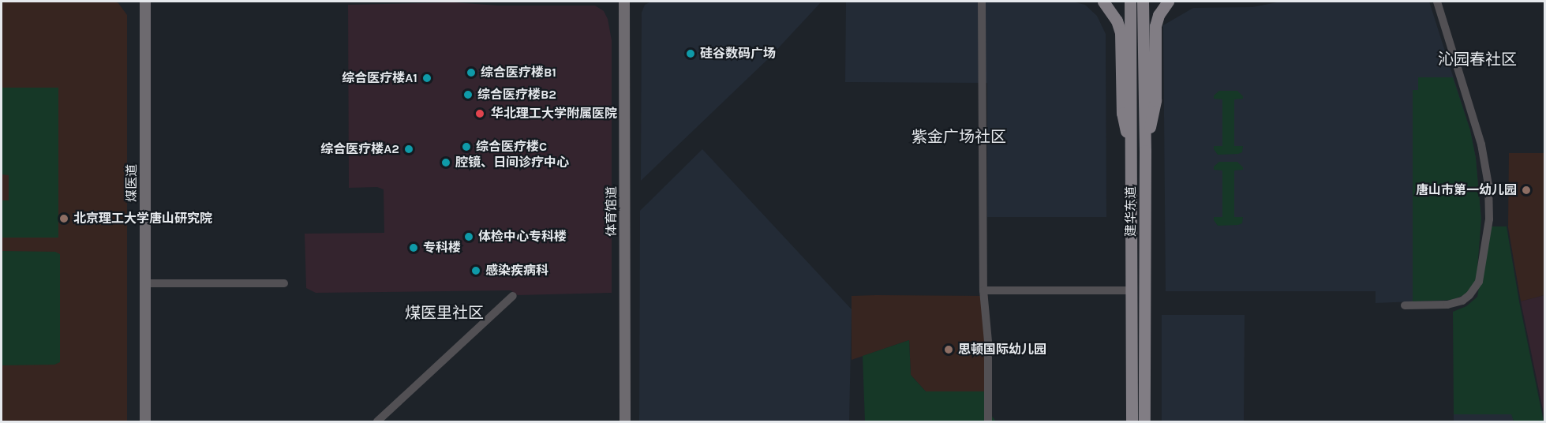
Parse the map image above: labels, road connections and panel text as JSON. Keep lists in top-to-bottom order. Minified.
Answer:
{"streets":{"main road":["建华东道"],"street":["煤医道","体育馆道"]},"districts":["沁园春社区","紫金广场社区","煤医里社区"],"places":["硅谷数码广场","综合医疗楼B1","综合医疗楼A1","综合医疗楼B2","华北理工大学附属医院","综合医疗楼C","综合医疗楼A2","腔镜、日间诊疗中心","唐山市第一幼儿园","北京理工大学唐山研究院","体检中心专科楼","专科楼","感染疾病科","思顿国际幼儿园"]}
